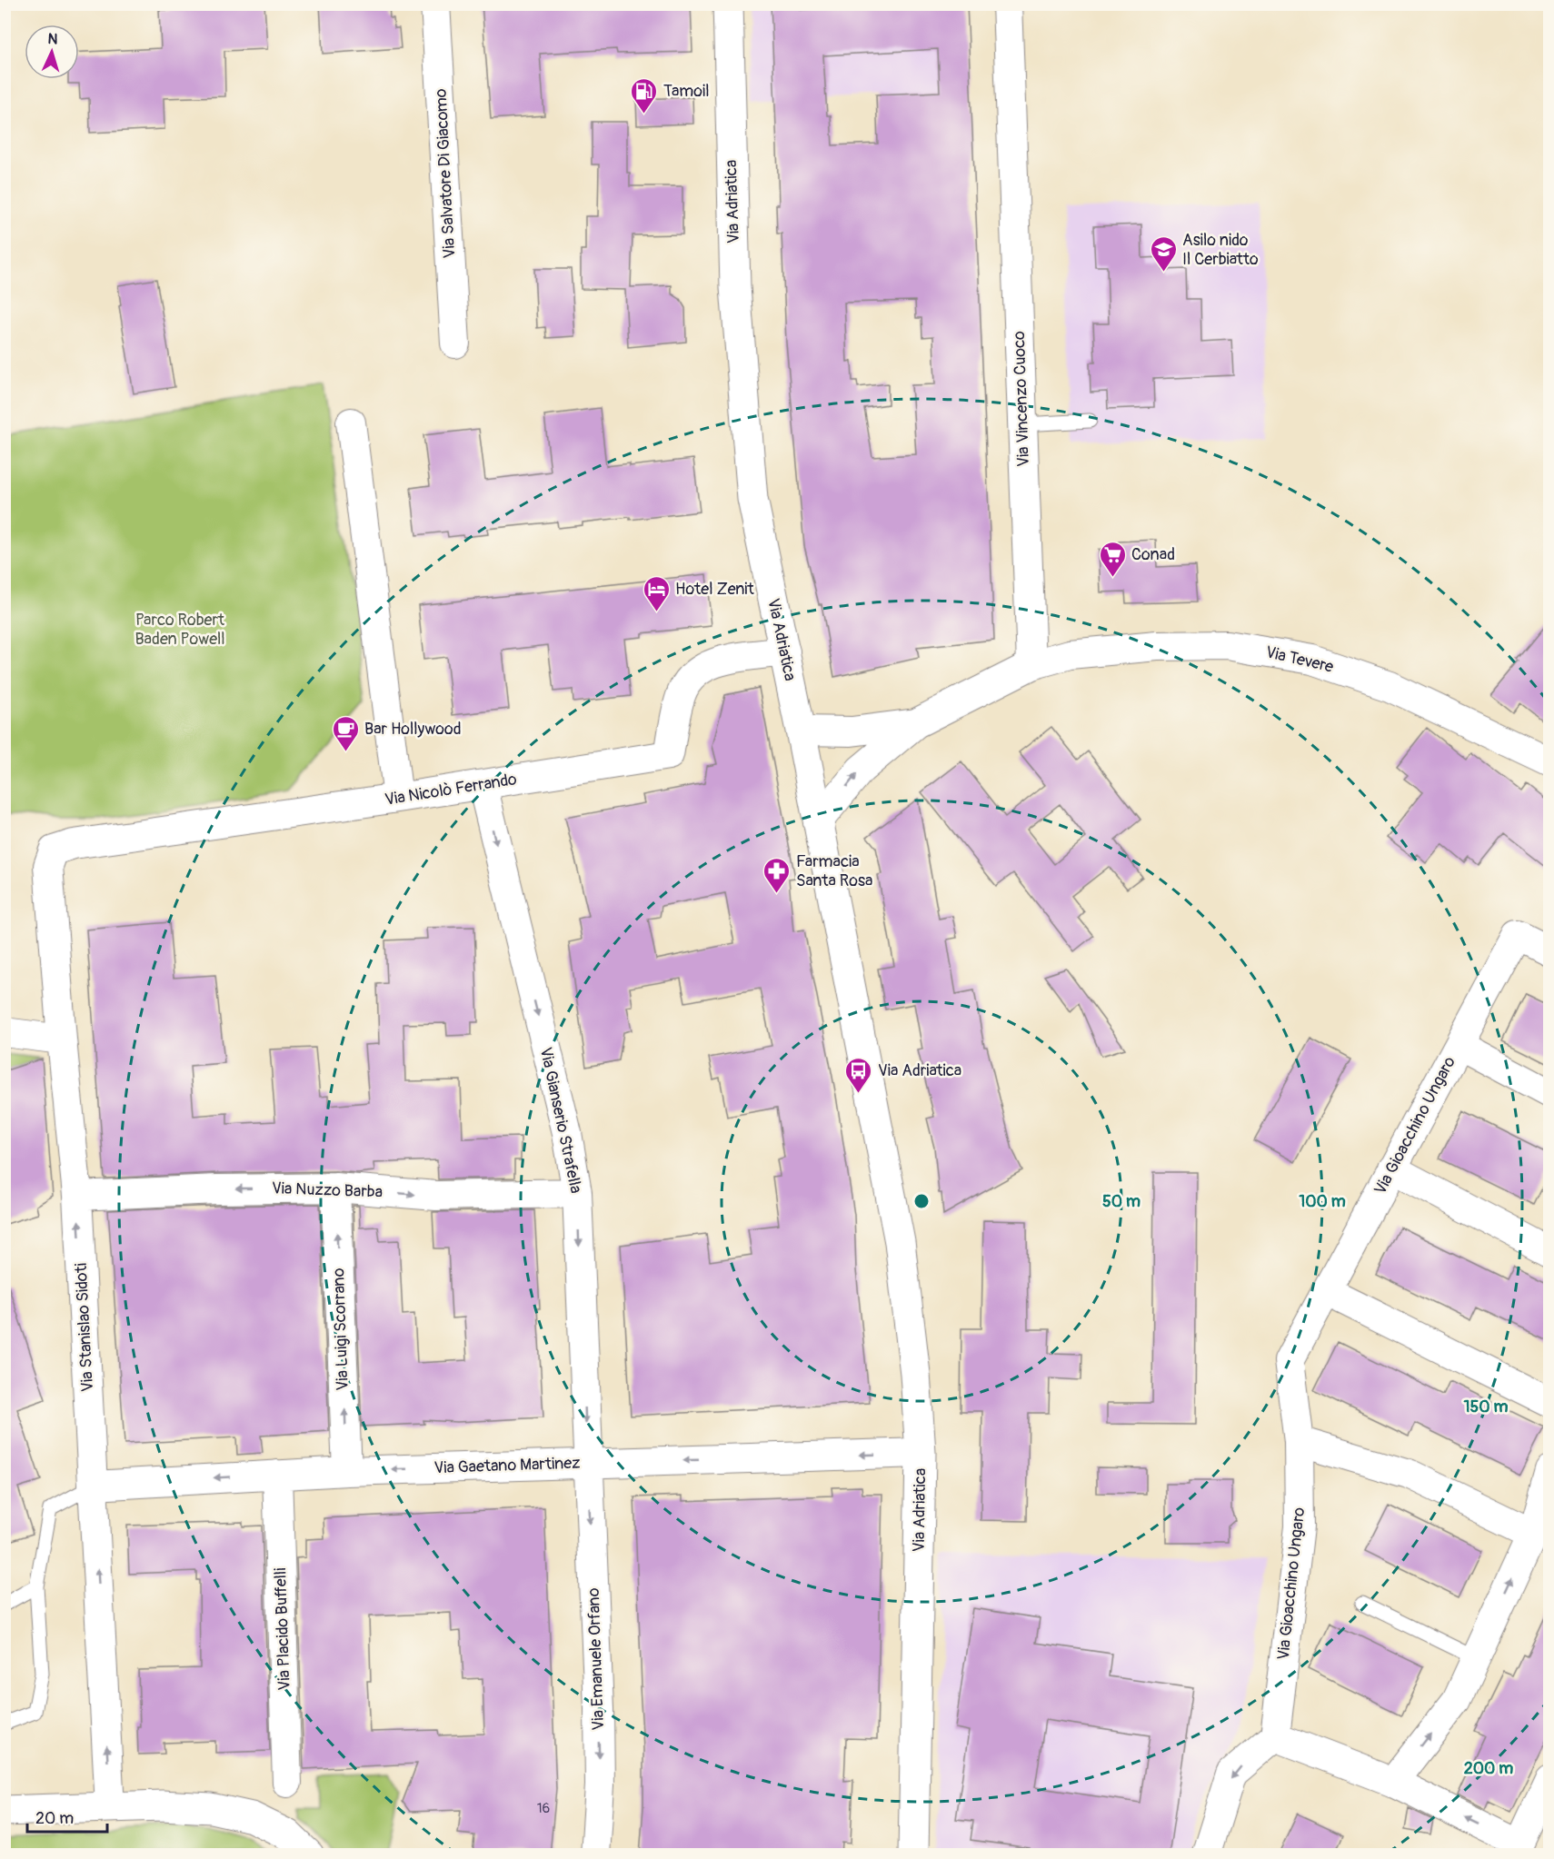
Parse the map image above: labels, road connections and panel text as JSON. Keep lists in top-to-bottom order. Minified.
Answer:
{"streets":{"street":["Via Salvatore Di Giacomo","Via Adriatica","Via Vincenzo Cuoco","Via Tevere","Via Nicolò Ferrando","Via Gianserio Strafella","Via Gioacchino Ungaro","Via Nuzzo Barba","Via Stanislao Sidoti","Via Luigi Scorrano","Via Gaetano Martinez","Via Placido Buffelli","Via Emanuele Orfano"]},"crossings":[["Via Adriatica","Via Nicolò Ferrando"],["Via Adriatica","Via Gaetano Martinez"],["Via Vincenzo Cuoco","Via Tevere"],["Via Nicolò Ferrando","Via Gianserio Strafella"],["Via Nicolò Ferrando","Via Stanislao Sidoti"],["Via Gianserio Strafella","Via Nuzzo Barba"],["Via Gianserio Strafella","Via Gaetano Martinez"],["Via Gianserio Strafella","Via Emanuele Orfano"],["Via Nuzzo Barba","Via Stanislao Sidoti"],["Via Nuzzo Barba","Via Luigi Scorrano"],["Via Stanislao Sidoti","Via Gaetano Martinez"],["Via Luigi Scorrano","Via Gaetano Martinez"],["Via Gaetano Martinez","Via Placido Buffelli"],["Via Gaetano Martinez","Via Emanuele Orfano"]],"one_way":["Via Gianserio Strafella","Via Stanislao Sidoti","Via Luigi Scorrano","Via Gaetano Martinez","Via Emanuele Orfano"],"parks":["Parco Robert Baden Powell"],"places":{"fuel station":["Tamoil"],"school or university":["Asilo nido Il Cerbiatto"],"supermarket":["Conad"],"hotel":["Hotel Zenit"],"cafe":["Bar Hollywood"],"pharmacy":["Farmacia Santa Rosa"],"bus stop":["Via Adriatica"]},"house_numbers":["16"],"scale_bar":"20 m","north":"top","rings":["50 m","100 m","150 m","200 m"]}
